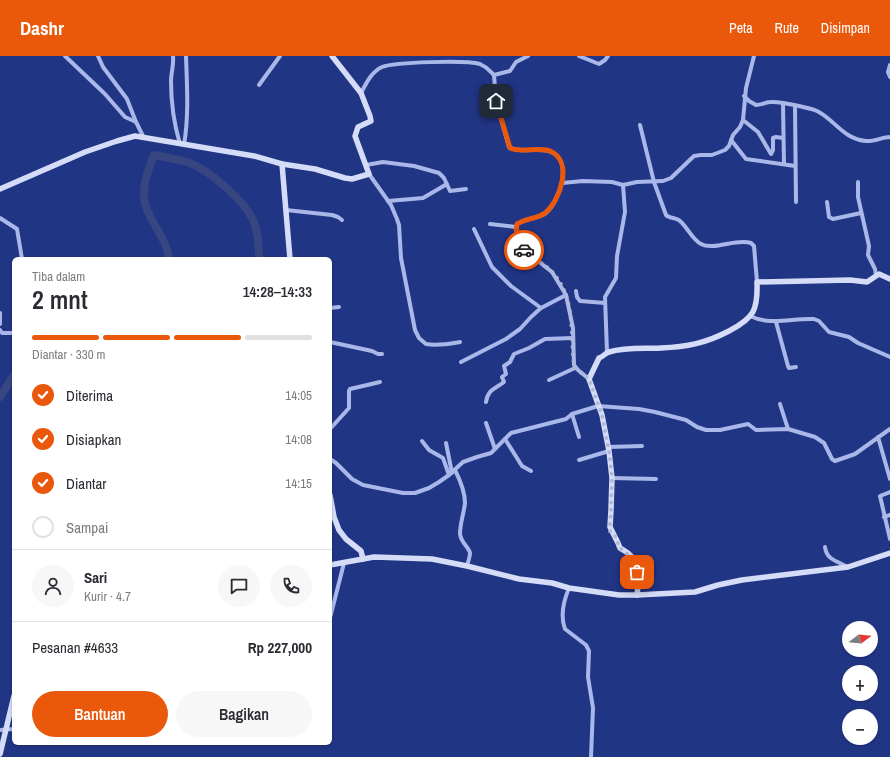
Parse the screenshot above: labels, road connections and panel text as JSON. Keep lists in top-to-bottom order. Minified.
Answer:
{"north":"right","page":{"header":"Dashr","nav":["Peta","Rute","Disimpan"],"heading":["2 mnt","Tiba dalam","14:28–14:33"],"panel":["Sari","Kurir · 4.7","Pesanan #4633","Rp 227,000"],"bar":"Diantar · 330 m","list":[["Diterima","14:05"],["Disiapkan","14:08"],["Diantar","14:15"],"Sampai"],"map_buttons":["+","−"],"buttons":["Bantuan","Bagikan"]}}
